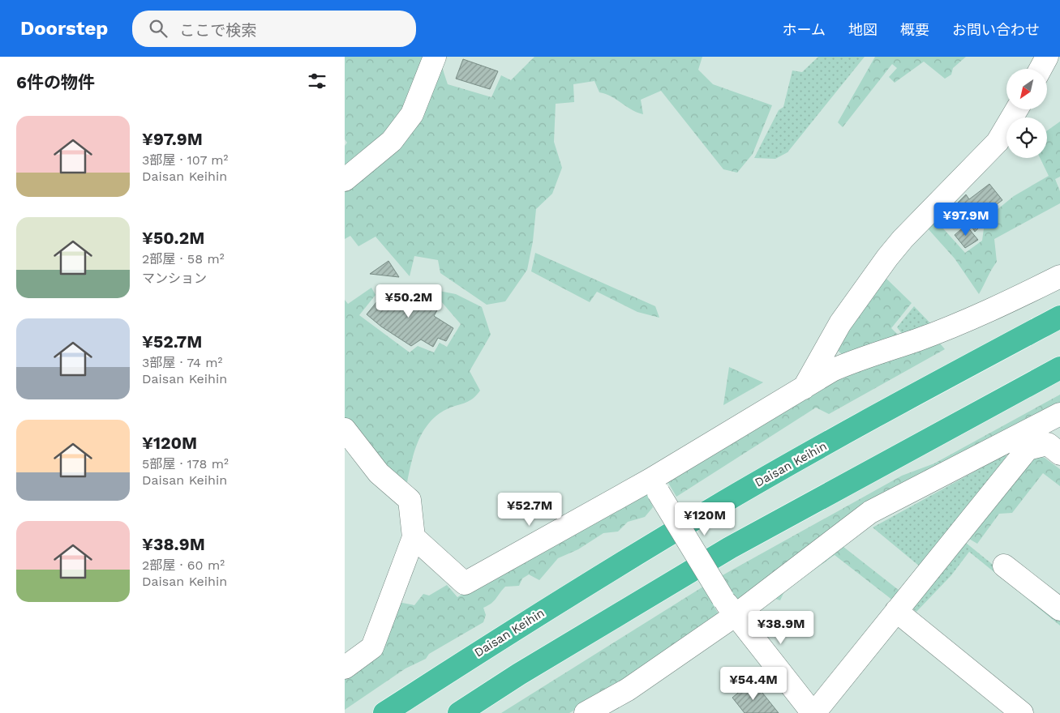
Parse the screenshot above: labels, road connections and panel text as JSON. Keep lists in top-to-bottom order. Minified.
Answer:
{"streets":{"highway":["Daisan Keihin"]},"north":"bottom left","page":{"header":"Doorstep","search":"ここで検索","nav":["ホーム","地図","概要","お問い合わせ"],"heading":"6件の物件","list":[{"name":"¥97.9M","note":"3部屋 · 107 m² · Daisan Keihin"},{"name":"¥50.2M","note":"2部屋 · 58 m² · マンション"},{"name":"¥52.7M","note":"3部屋 · 74 m² · Daisan Keihin"},{"name":"¥120M","note":"5部屋 · 178 m² · Daisan Keihin"},{"name":"¥38.9M","note":"2部屋 · 60 m² · Daisan Keihin"}],"price":["¥97.9M","¥50.2M","¥52.7M","¥120M","¥38.9M","¥54.4M"]}}
